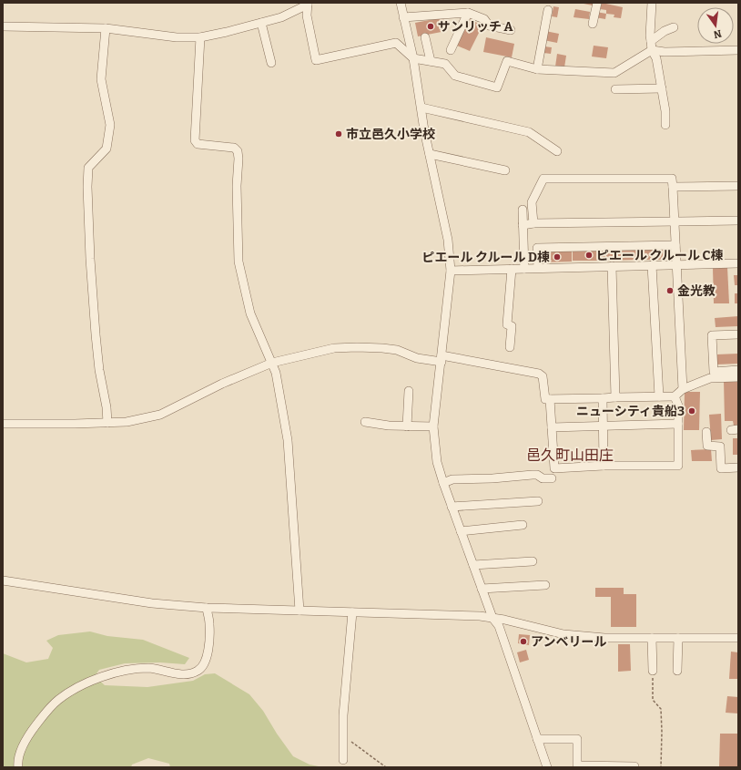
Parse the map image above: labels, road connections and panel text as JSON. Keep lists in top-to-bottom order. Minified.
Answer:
{"districts":["邑久町山田庄"],"places":["サンリッチ A","市立邑久小学校","ピエール クルール C棟","ピエール クルール D棟","金光教","ニューシティ貴船3","アンベリール"],"north":"bottom"}
